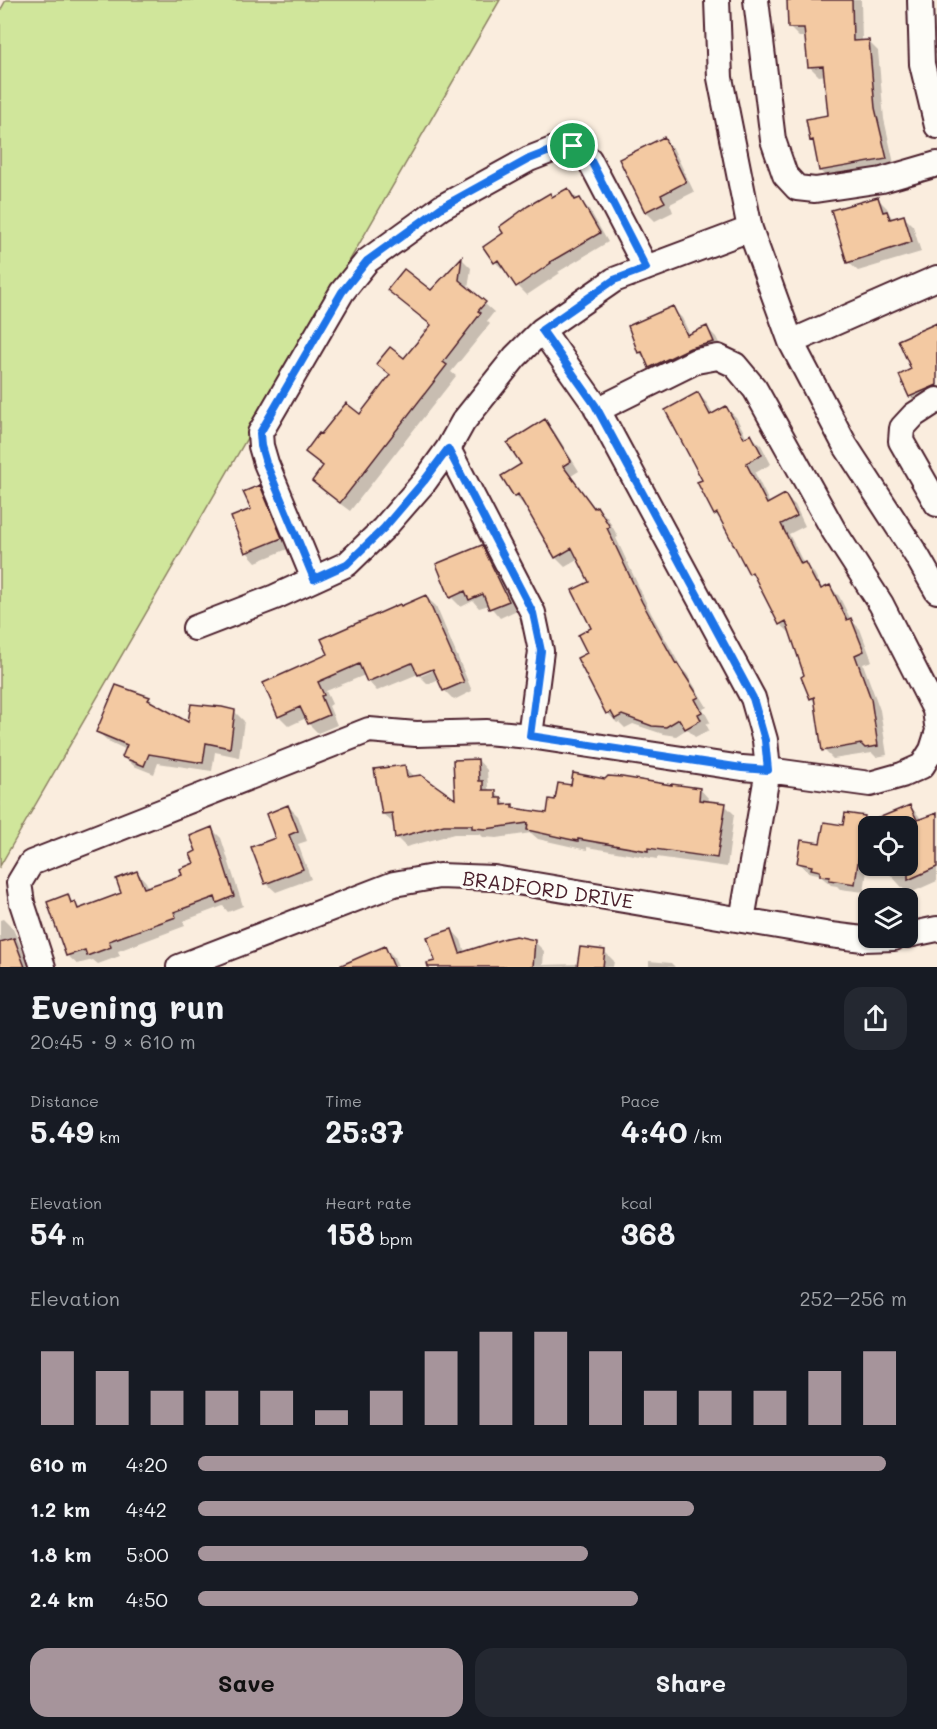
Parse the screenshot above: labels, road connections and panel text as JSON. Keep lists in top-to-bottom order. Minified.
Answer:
{"streets":{"street":["BRADFORD DRIVE"]},"page":{"heading":["Evening run","20:45 · 9 × 610 m"],"stats":[["Distance","5.49 km"],["Time","25:37"],["Pace","4:40 /km"],["Elevation","54 m"],["Heart rate","158 bpm"],["kcal","368"]],"chart":["Elevation","252–256 m"],"list":[{"name":"610 m","note":"4:20"},{"name":"1.2 km","note":"4:42"},{"name":"1.8 km","note":"5:00"},{"name":"2.4 km","note":"4:50"}],"buttons":["Save","Share"]}}
